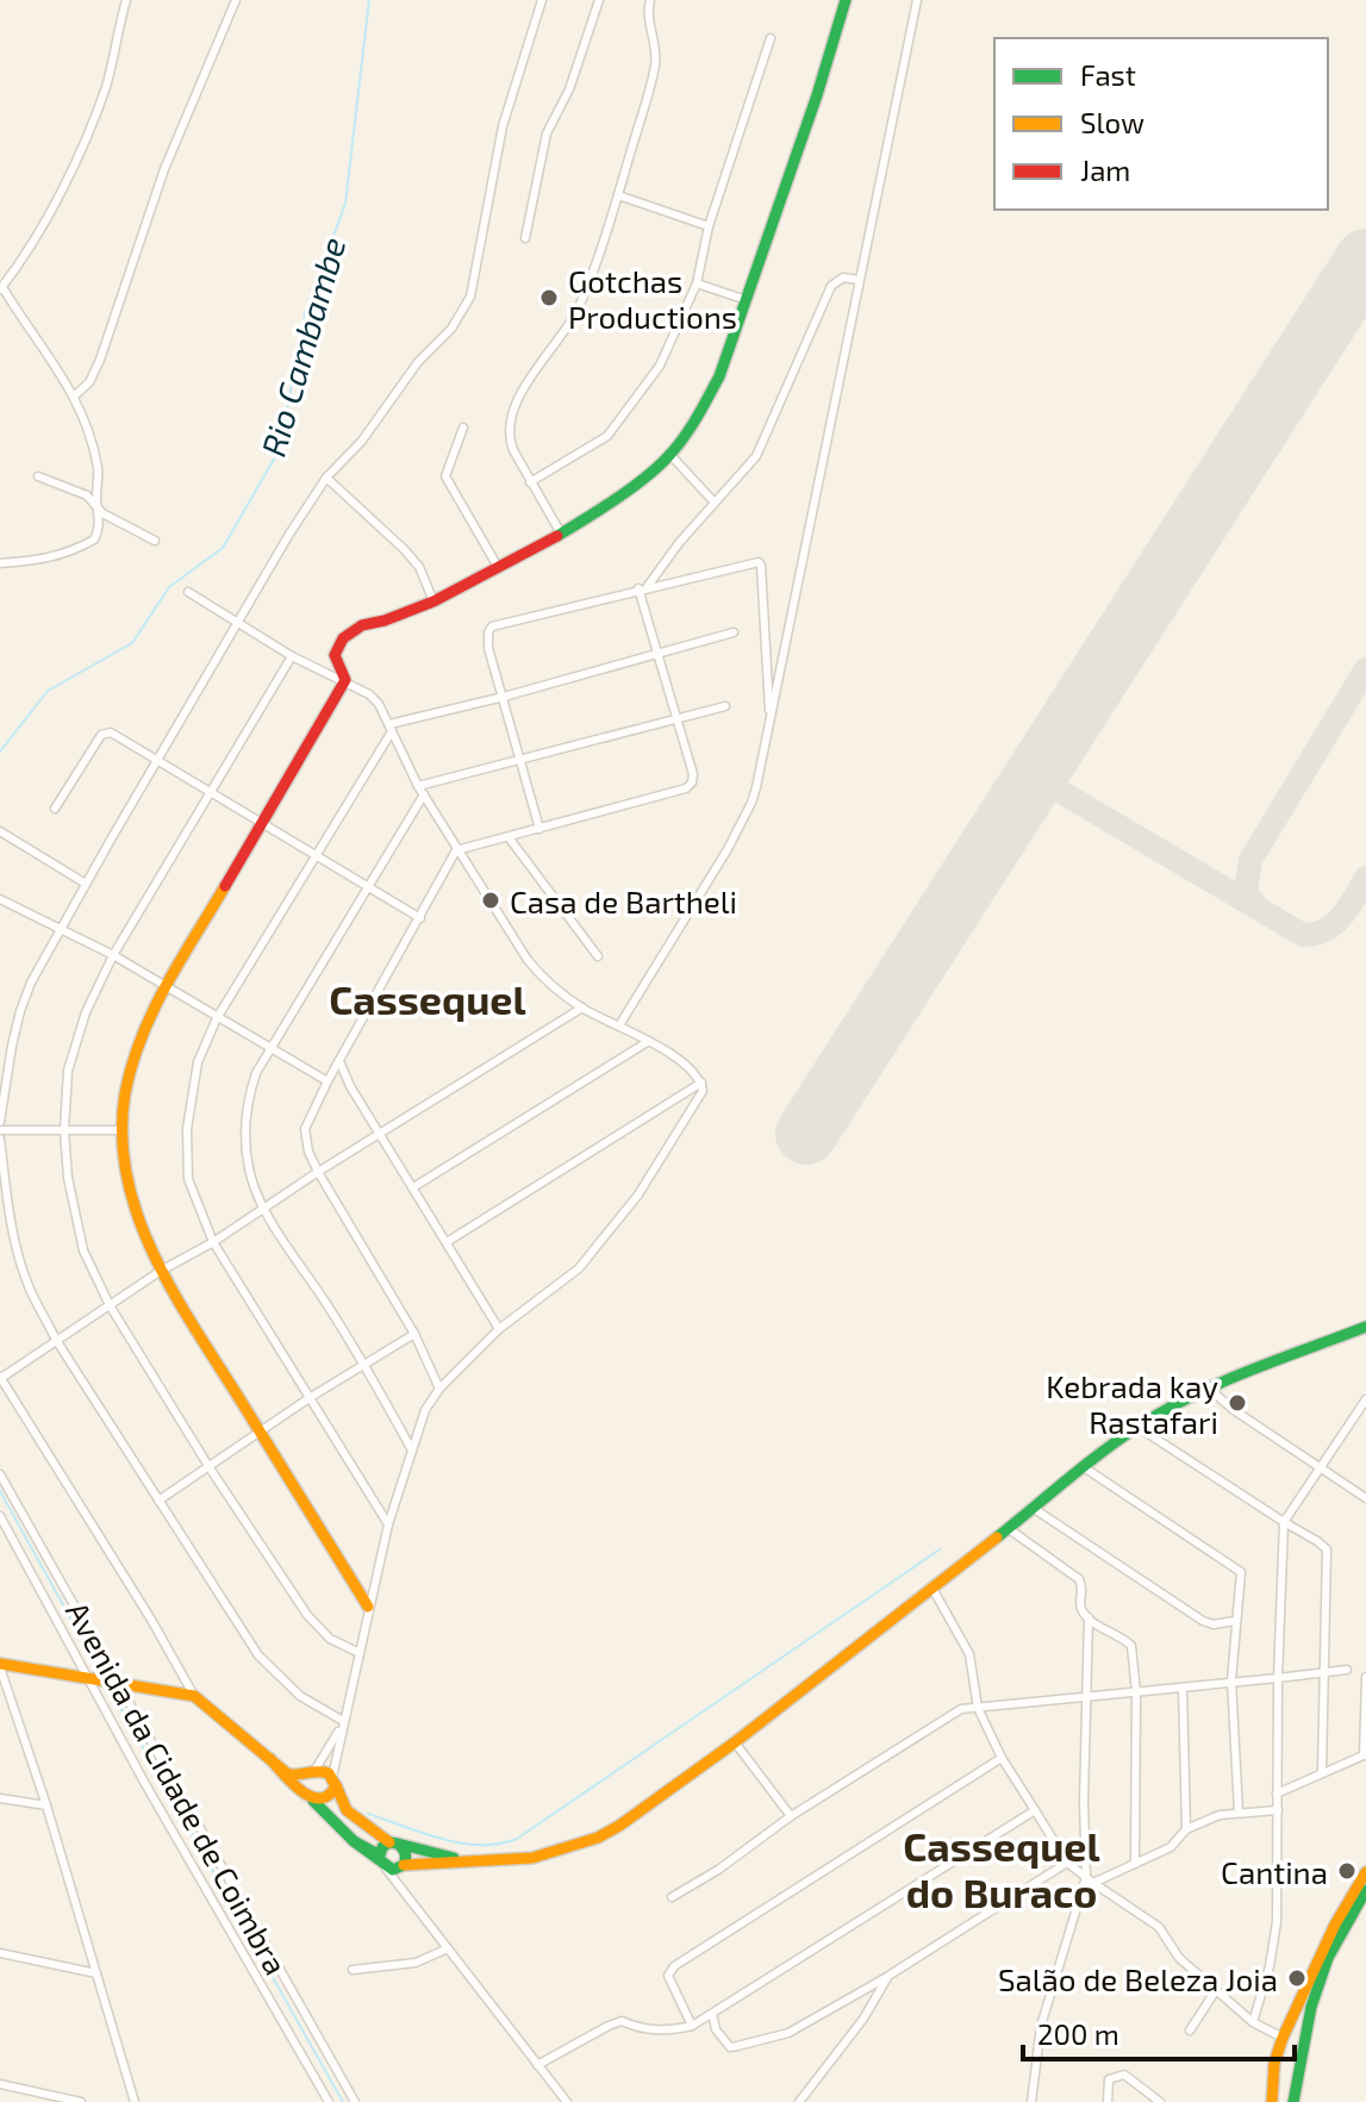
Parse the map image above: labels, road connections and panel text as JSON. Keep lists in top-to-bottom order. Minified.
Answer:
{"streets":{"street":["Avenida da Cidade de Coimbra"]},"districts":["Cassequel","Cassequel do Buraco"],"water":["Rio Cambambe"],"places":["Gotchas Productions","Casa de Bartheli","Kebrada kay Rastafari","Cantina","Salão de Beleza Joia"],"legend":["Fast","Slow","Jam"],"scale_bar":"200 m"}
